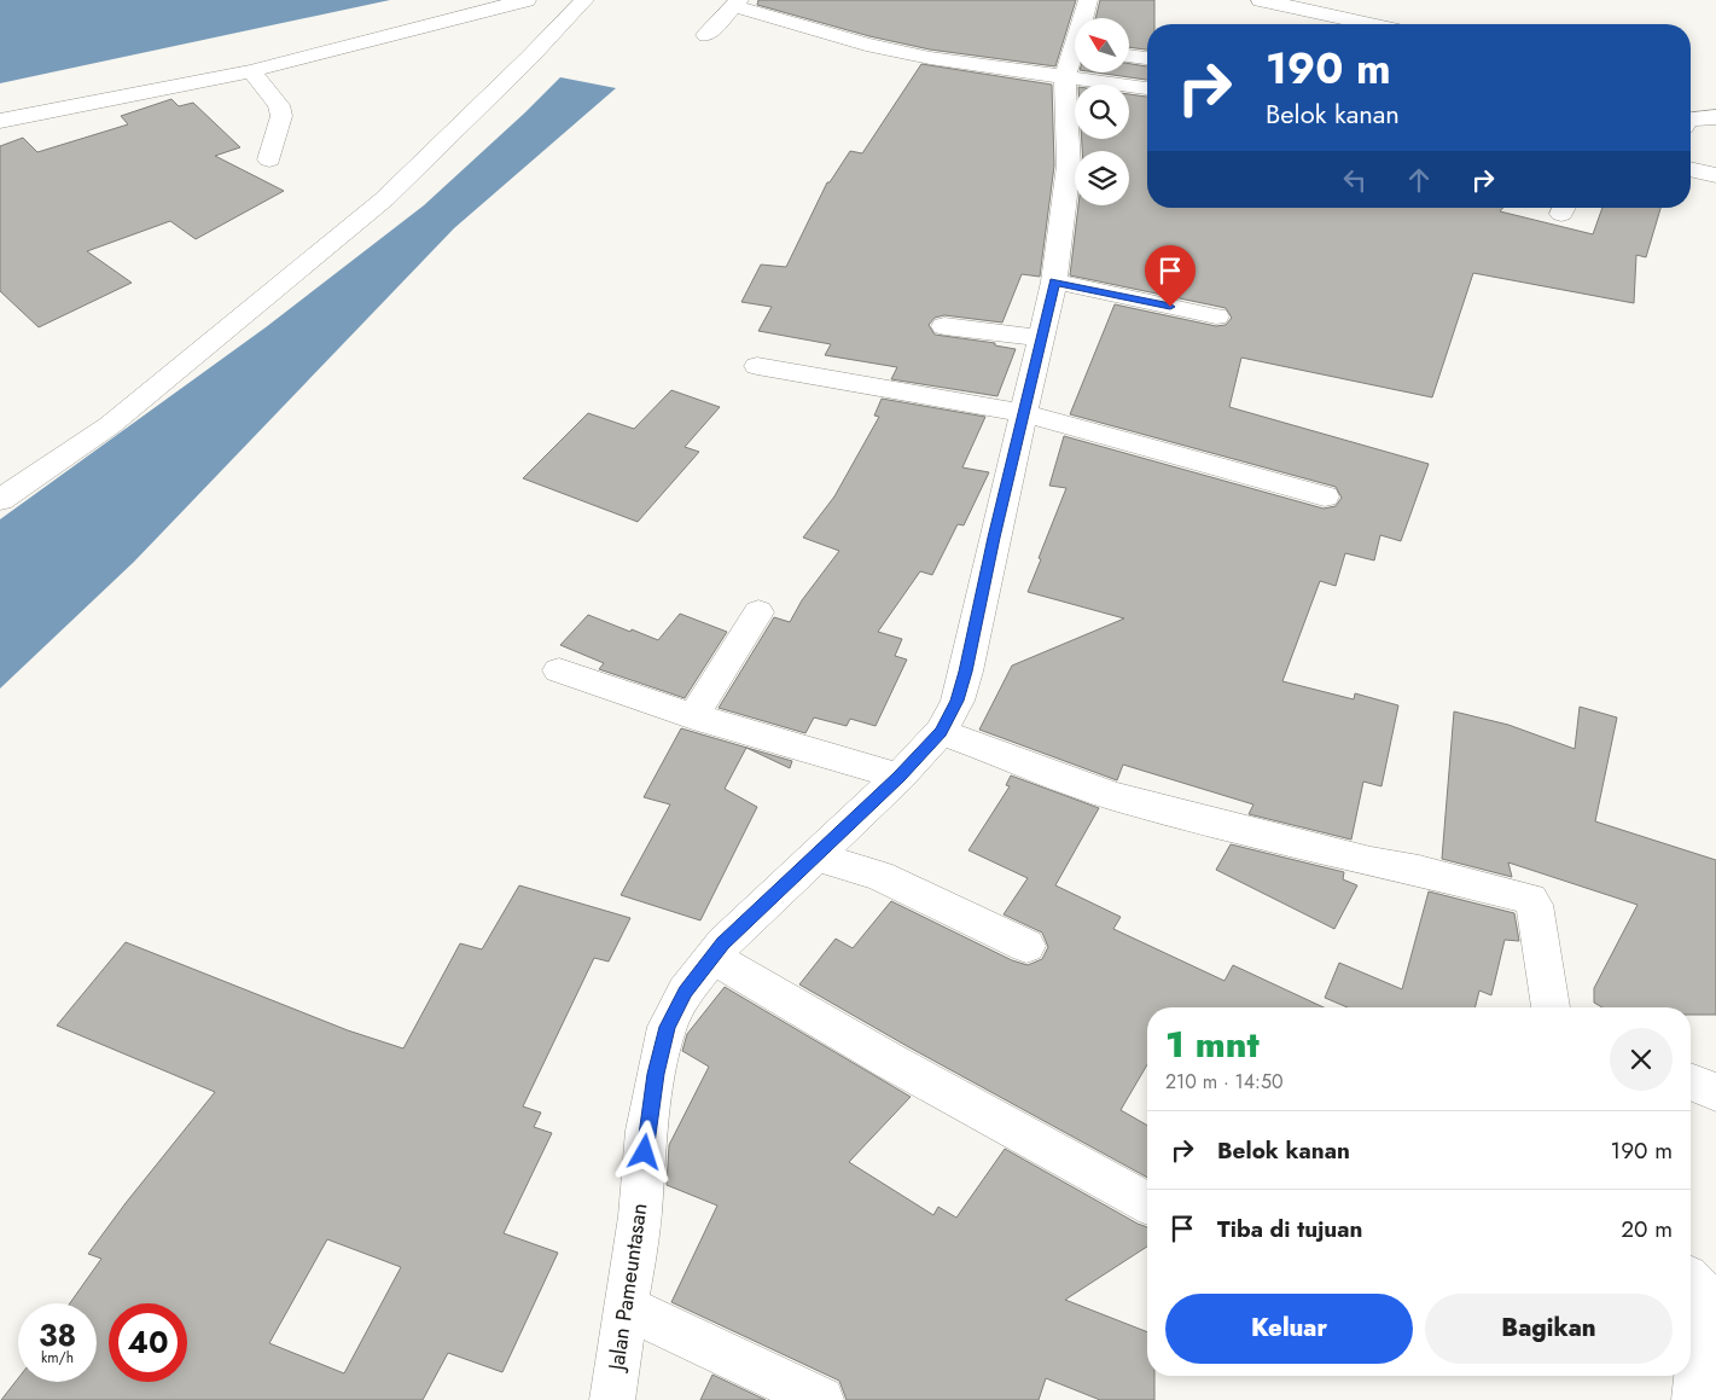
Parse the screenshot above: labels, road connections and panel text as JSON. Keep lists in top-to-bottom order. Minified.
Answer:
{"streets":{"street":["Jalan Pameuntasan"]},"north":"top left","page":{"turn":["190 m","Belok kanan"],"heading":["1 mnt","210 m · 14:50"],"list":[{"name":"Belok kanan","value":"190 m"},{"name":"Tiba di tujuan","value":"20 m"}],"buttons":["Keluar","Bagikan"],"speed":"38 km/h","limit":"40"}}
